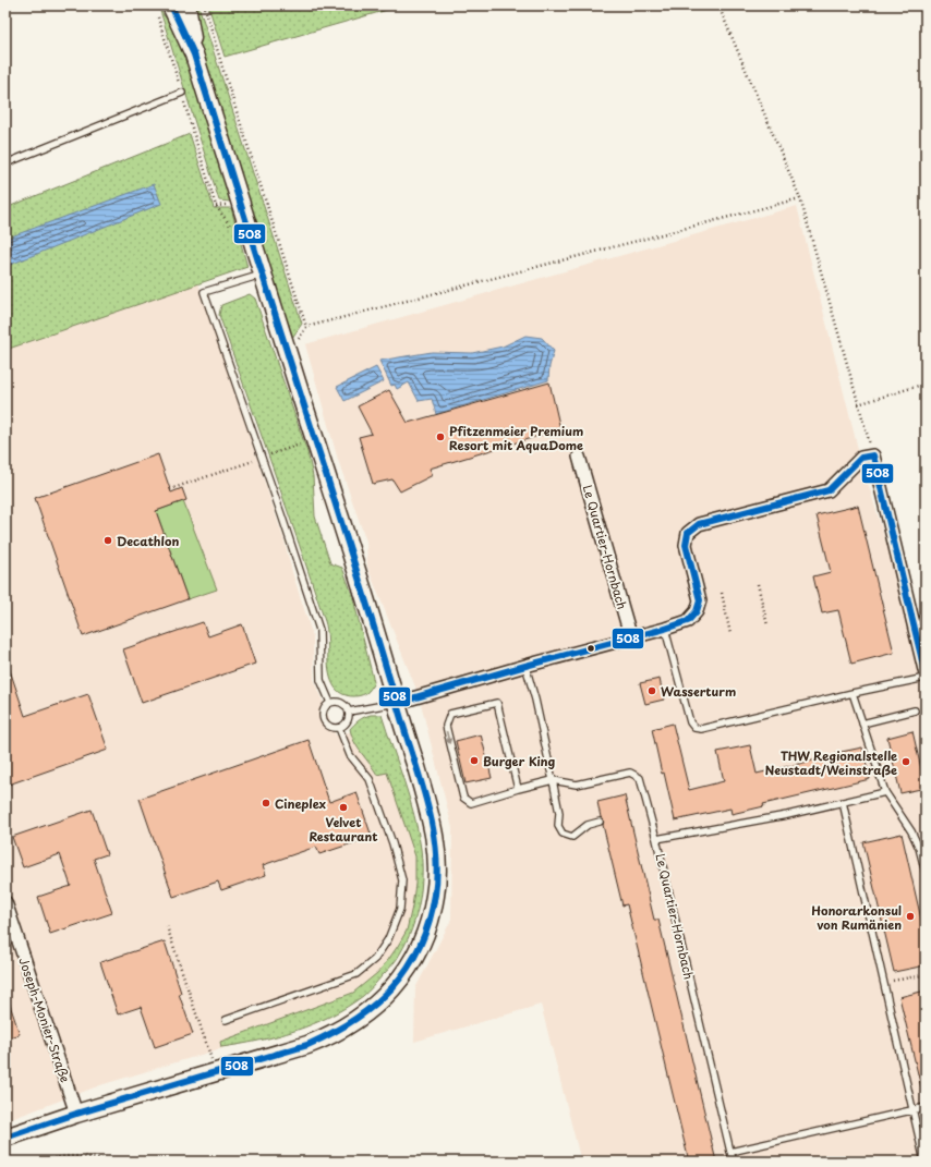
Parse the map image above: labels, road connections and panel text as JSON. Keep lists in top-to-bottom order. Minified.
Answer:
{"streets":{"street":["Le Quartier-Hornbach","Joseph-Monier-Straße"]},"places":["Pfitzenmeier Premium Resort mit AquaDome","Decathlon","Wasserturm","Burger King","THW Regionalstelle Neustadt/Weinstraße","Cineplex","Velvet Restaurant","Honorarkonsul von Rumänien"],"lines":["transit line 508"]}
